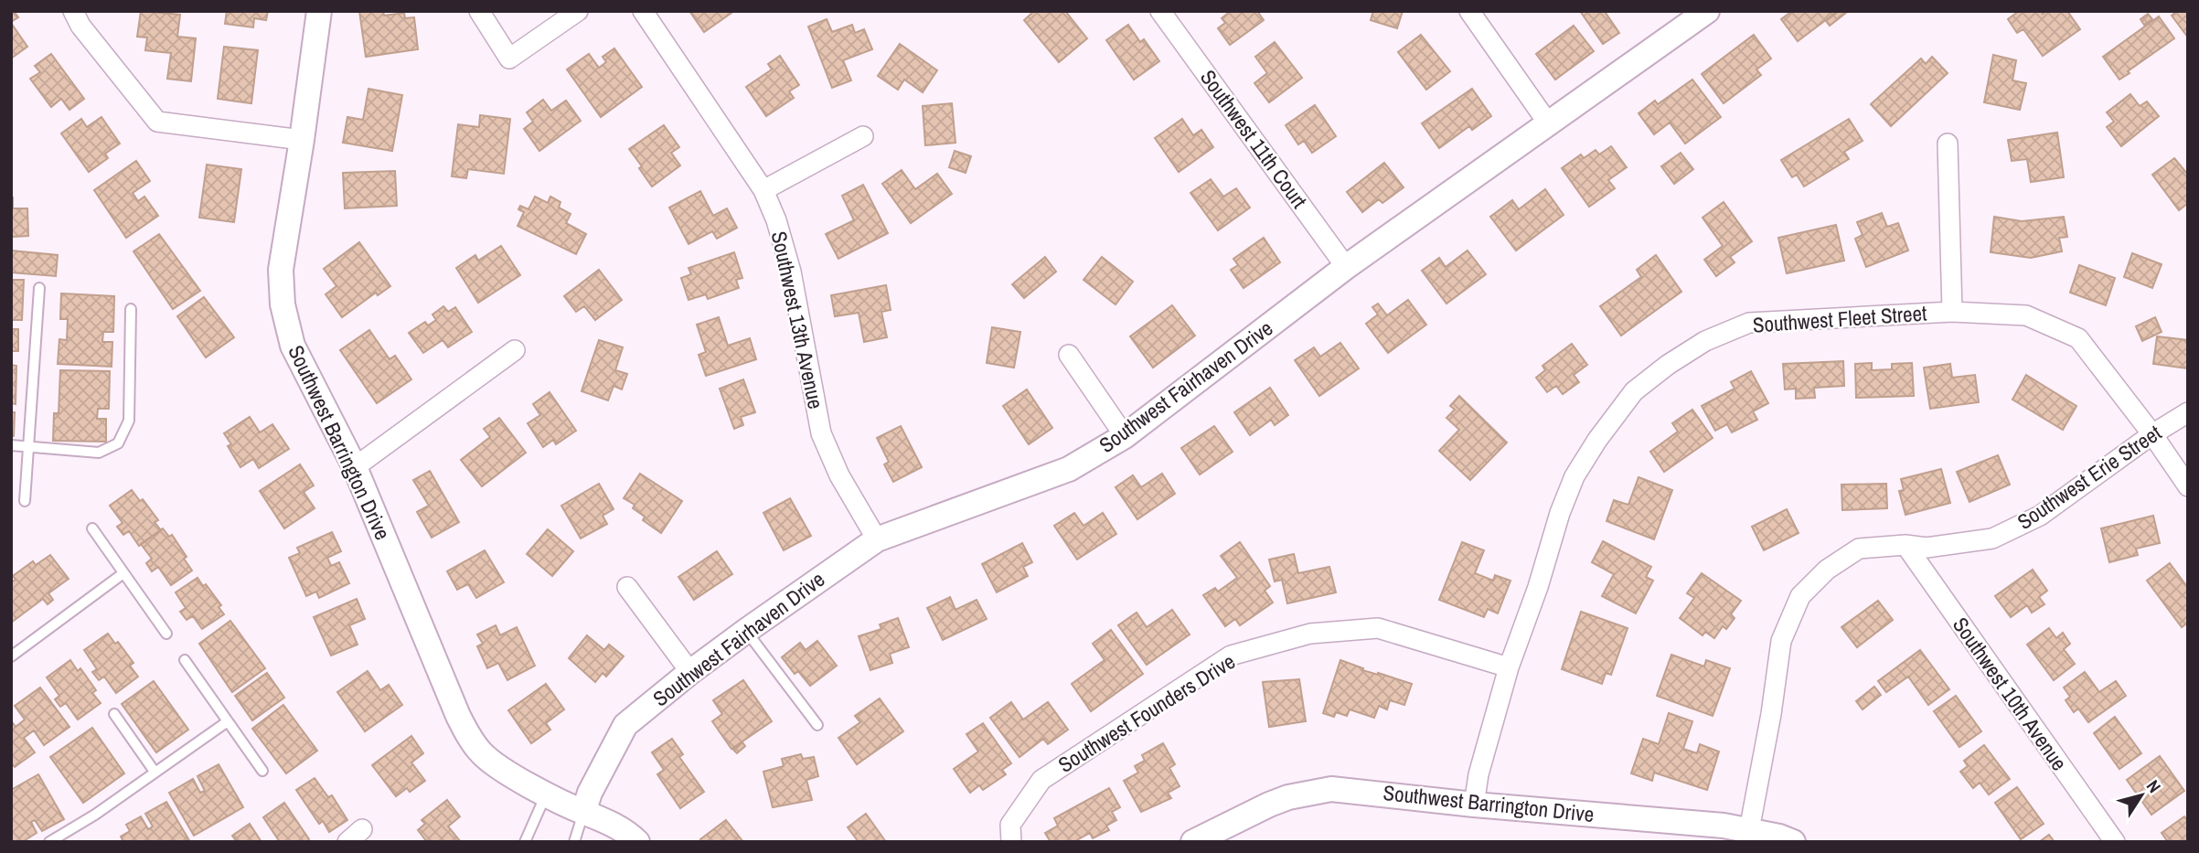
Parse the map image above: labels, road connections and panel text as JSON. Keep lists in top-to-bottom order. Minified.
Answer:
{"streets":{"street":["Southwest 11th Court","Southwest Fleet Street","Southwest 13th Avenue","Southwest Fairhaven Drive","Southwest Barrington Drive","Southwest Erie Street","Southwest 10th Avenue","Southwest Founders Drive"]},"crossings":[["Southwest 11th Court","Southwest Fairhaven Drive"],["Southwest Fleet Street","Southwest Barrington Drive"],["Southwest Fleet Street","Southwest Erie Street"],["Southwest Fleet Street","Southwest Founders Drive"],["Southwest 13th Avenue","Southwest Fairhaven Drive"],["Southwest Fairhaven Drive","Southwest Barrington Drive"],["Southwest Barrington Drive","Southwest Erie Street"],["Southwest Erie Street","Southwest 10th Avenue"]],"north":"top right"}
